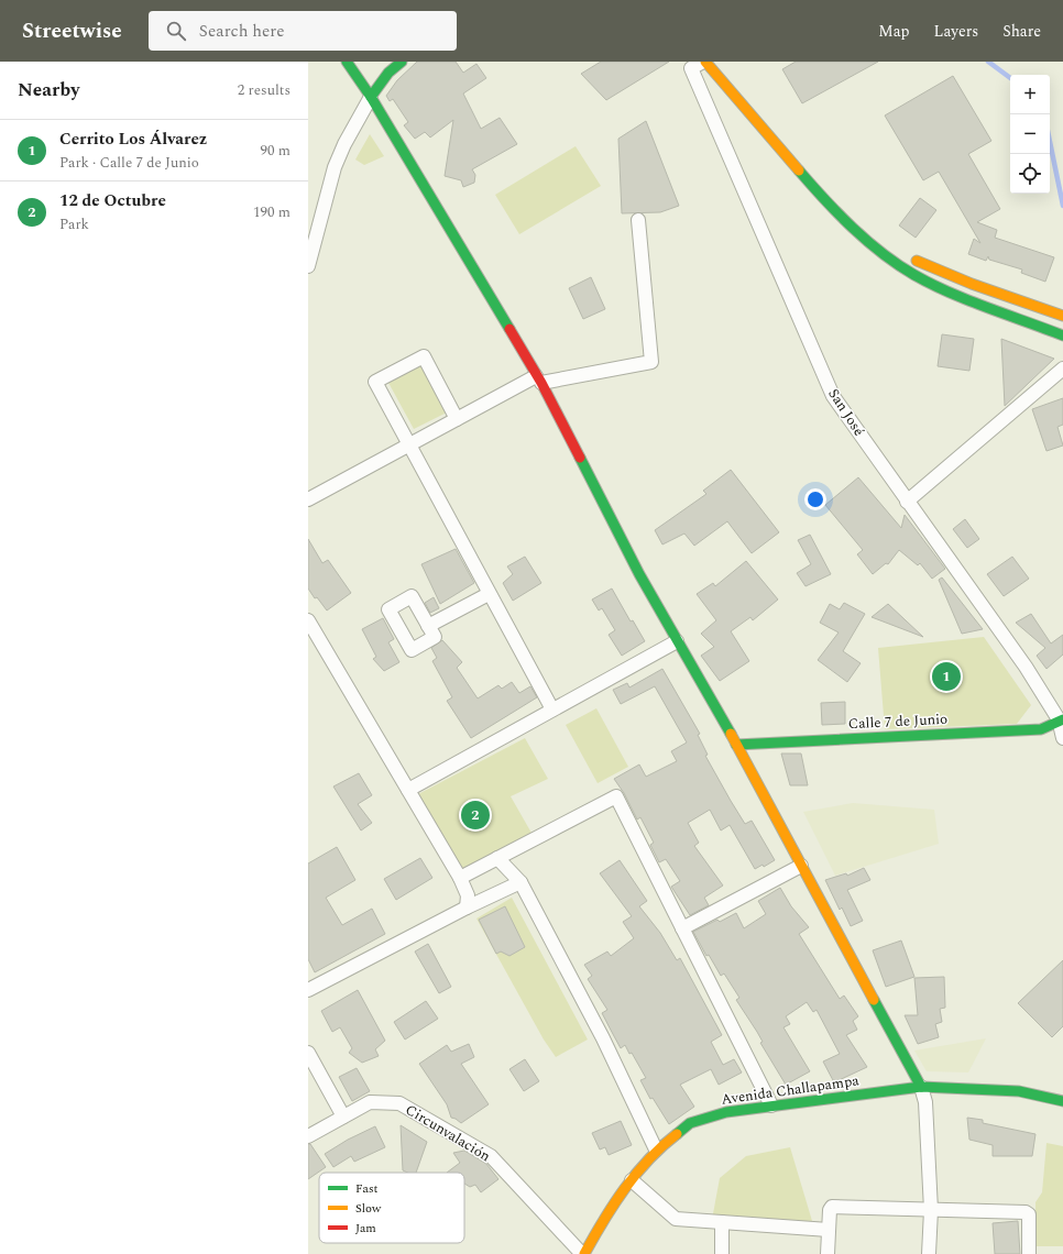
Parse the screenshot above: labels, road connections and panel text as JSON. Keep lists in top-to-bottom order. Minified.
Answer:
{"streets":{"street":["San José","Calle 7 de Junio","Avenida Challapampa","Circunvalación"]},"crossings":[["San José","Calle 7 de Junio"],["Avenida Challapampa","Circunvalación"]],"legend":["Fast","Slow","Jam"],"page":{"header":"Streetwise","search":"Search here","nav":["Map","Layers","Share"],"heading":["Nearby","2 results"],"map_buttons":["+","−"],"list":[{"mark":"1","name":"Cerrito Los Álvarez","note":"Park · Calle 7 de Junio","value":"90 m"},{"mark":"2","name":"12 de Octubre","note":"Park","value":"190 m"}],"pins":["1","2"]}}
